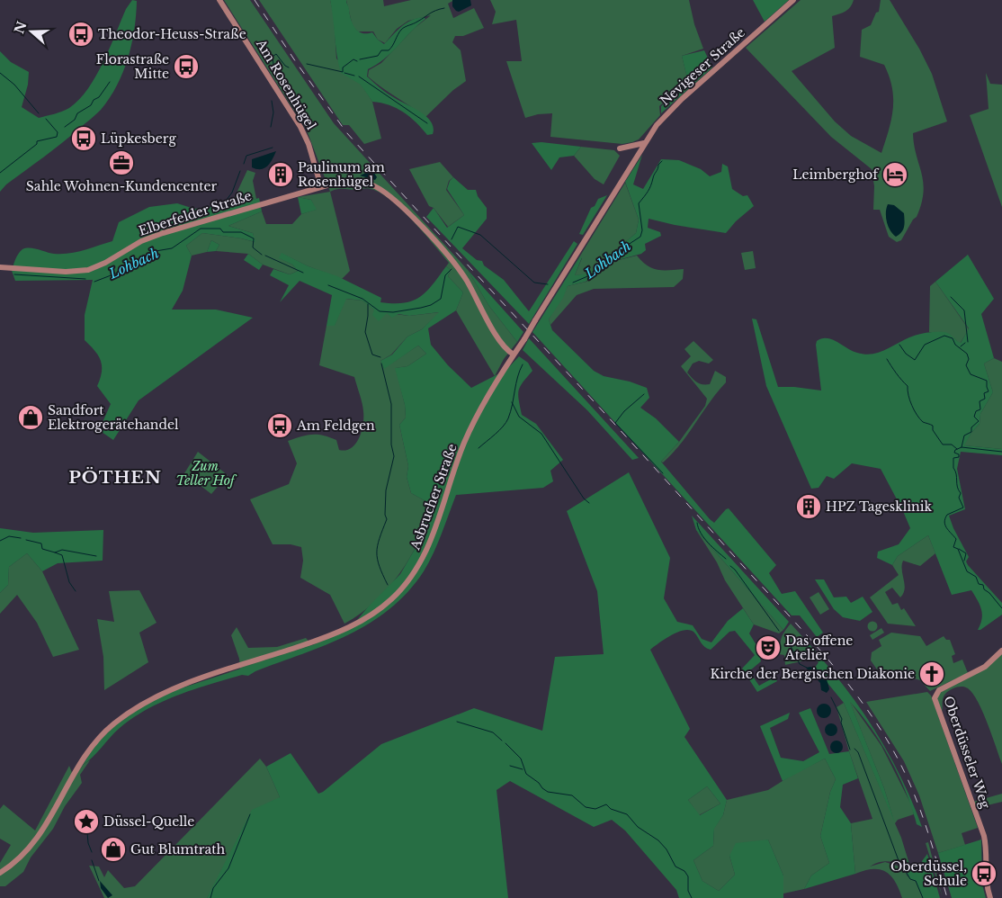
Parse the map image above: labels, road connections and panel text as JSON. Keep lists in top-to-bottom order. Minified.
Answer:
{"streets":{"main road":["Nevigeser Straße","Am Rosenhügel","Elberfelder Straße","Asbrucher Straße","Oberdüsseler Weg"]},"crossings":[["Nevigeser Straße","Asbrucher Straße"],["Am Rosenhügel","Elberfelder Straße"]],"districts":["PÖTHEN"],"water":["Lohbach"],"parks":["Zum Teller Hof"],"places":{"bus stop":["Theodor-Heuss-Straße","Florastraße Mitte","Lüpkesberg","Am Feldgen","Oberdüssel, Schule"],"office":["Sahle Wohnen-Kundencenter"],"building":["Paulinum am Rosenhügel","HPZ Tagesklinik"],"hotel":["Leimberghof"],"shop":["Sandfort Elektrogerätehandel","Gut Blumtrath"],"theatre":["Das offene Atelier"],"church":["Kirche der Bergischen Diakonie"],"place":["Düssel-Quelle"]},"north":"left"}
